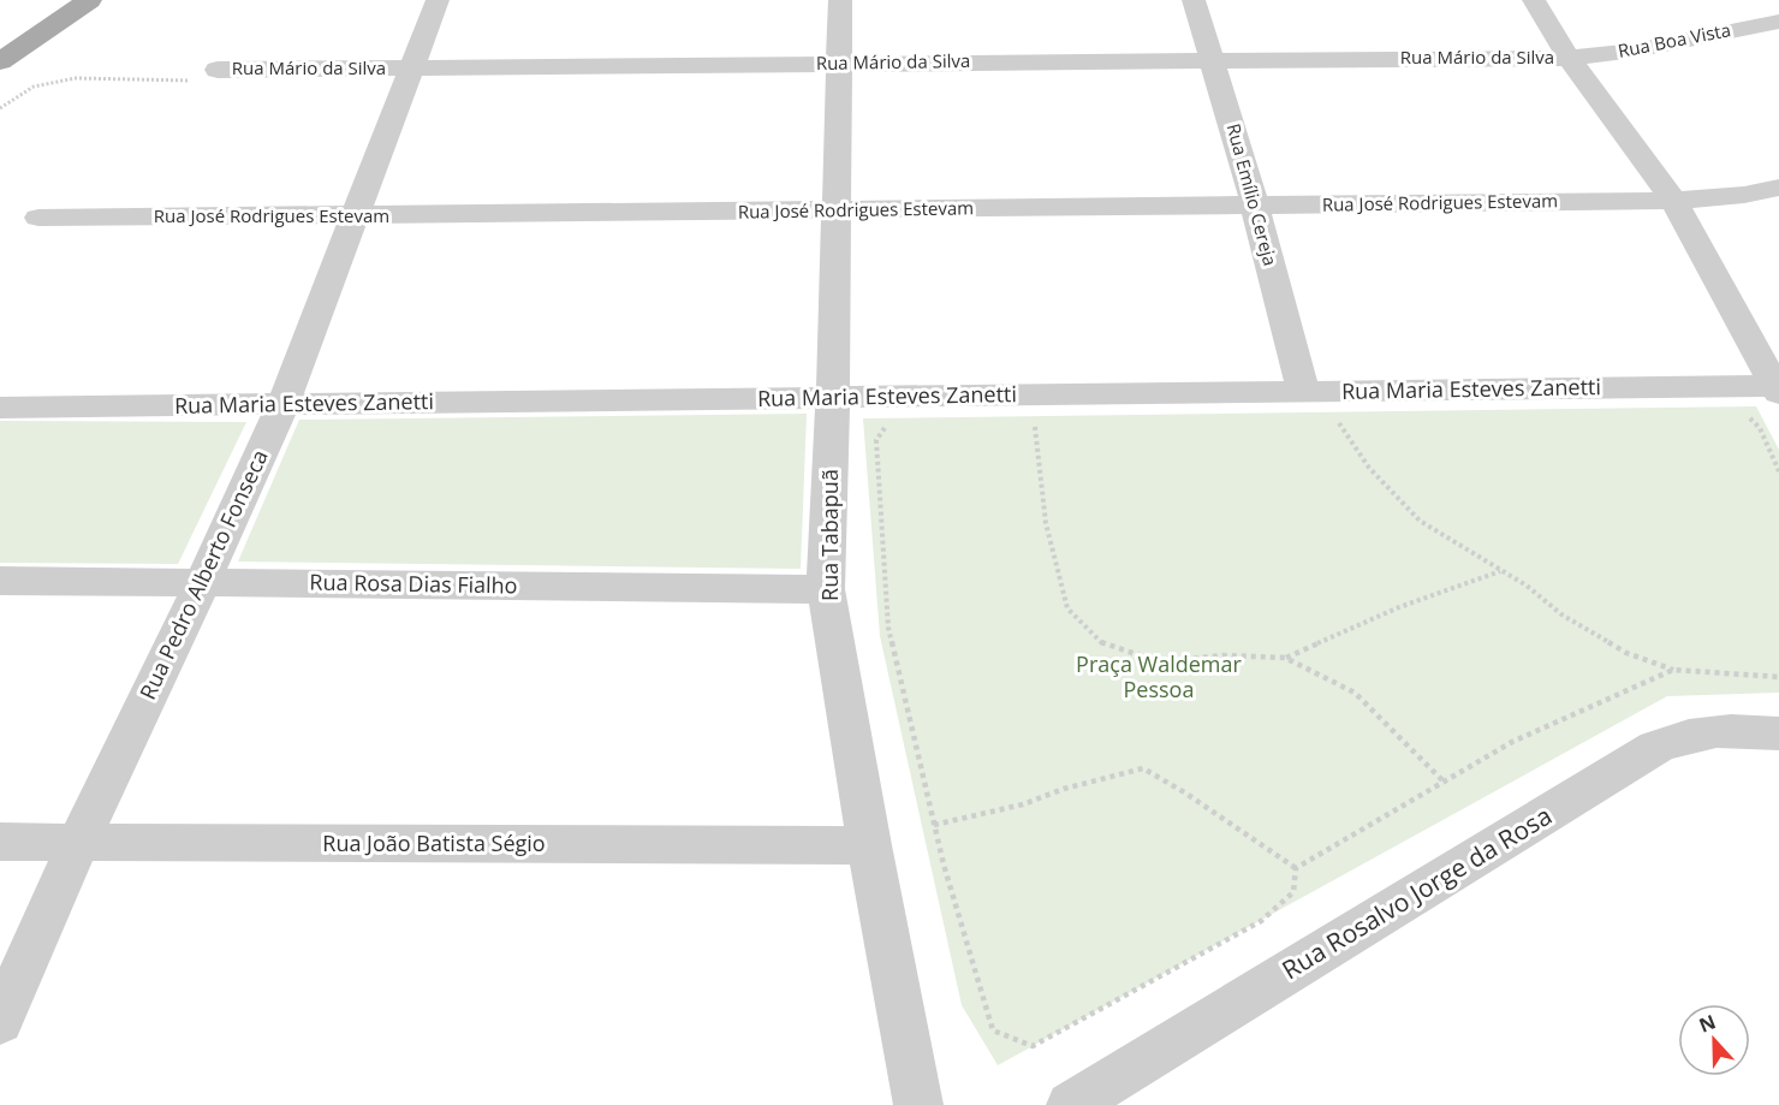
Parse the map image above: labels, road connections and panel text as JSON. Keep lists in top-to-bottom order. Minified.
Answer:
{"streets":{"street":["Rua Boa Vista","Rua Mário da Silva","Rua Emílio Cereja","Rua José Rodrigues Estevam","Rua Maria Esteves Zanetti","Rua Tabapuã","Rua Pedro Alberto Fonseca","Rua Rosa Dias Fialho","Rua João Batista Ségio","Rua Rosalvo Jorge da Rosa"]},"crossings":[["Rua Boa Vista","Rua Mário da Silva"],["Rua Mário da Silva","Rua Emílio Cereja"],["Rua Mário da Silva","Rua Tabapuã"],["Rua Mário da Silva","Rua Pedro Alberto Fonseca"],["Rua Emílio Cereja","Rua José Rodrigues Estevam"],["Rua Emílio Cereja","Rua Maria Esteves Zanetti"],["Rua José Rodrigues Estevam","Rua Tabapuã"],["Rua José Rodrigues Estevam","Rua Pedro Alberto Fonseca"],["Rua Maria Esteves Zanetti","Rua Tabapuã"],["Rua Maria Esteves Zanetti","Rua Pedro Alberto Fonseca"],["Rua Tabapuã","Rua Rosa Dias Fialho"],["Rua Tabapuã","Rua João Batista Ségio"],["Rua Pedro Alberto Fonseca","Rua Rosa Dias Fialho"],["Rua Pedro Alberto Fonseca","Rua João Batista Ségio"]],"parks":["Praça Waldemar Pessoa"],"north":"top"}
